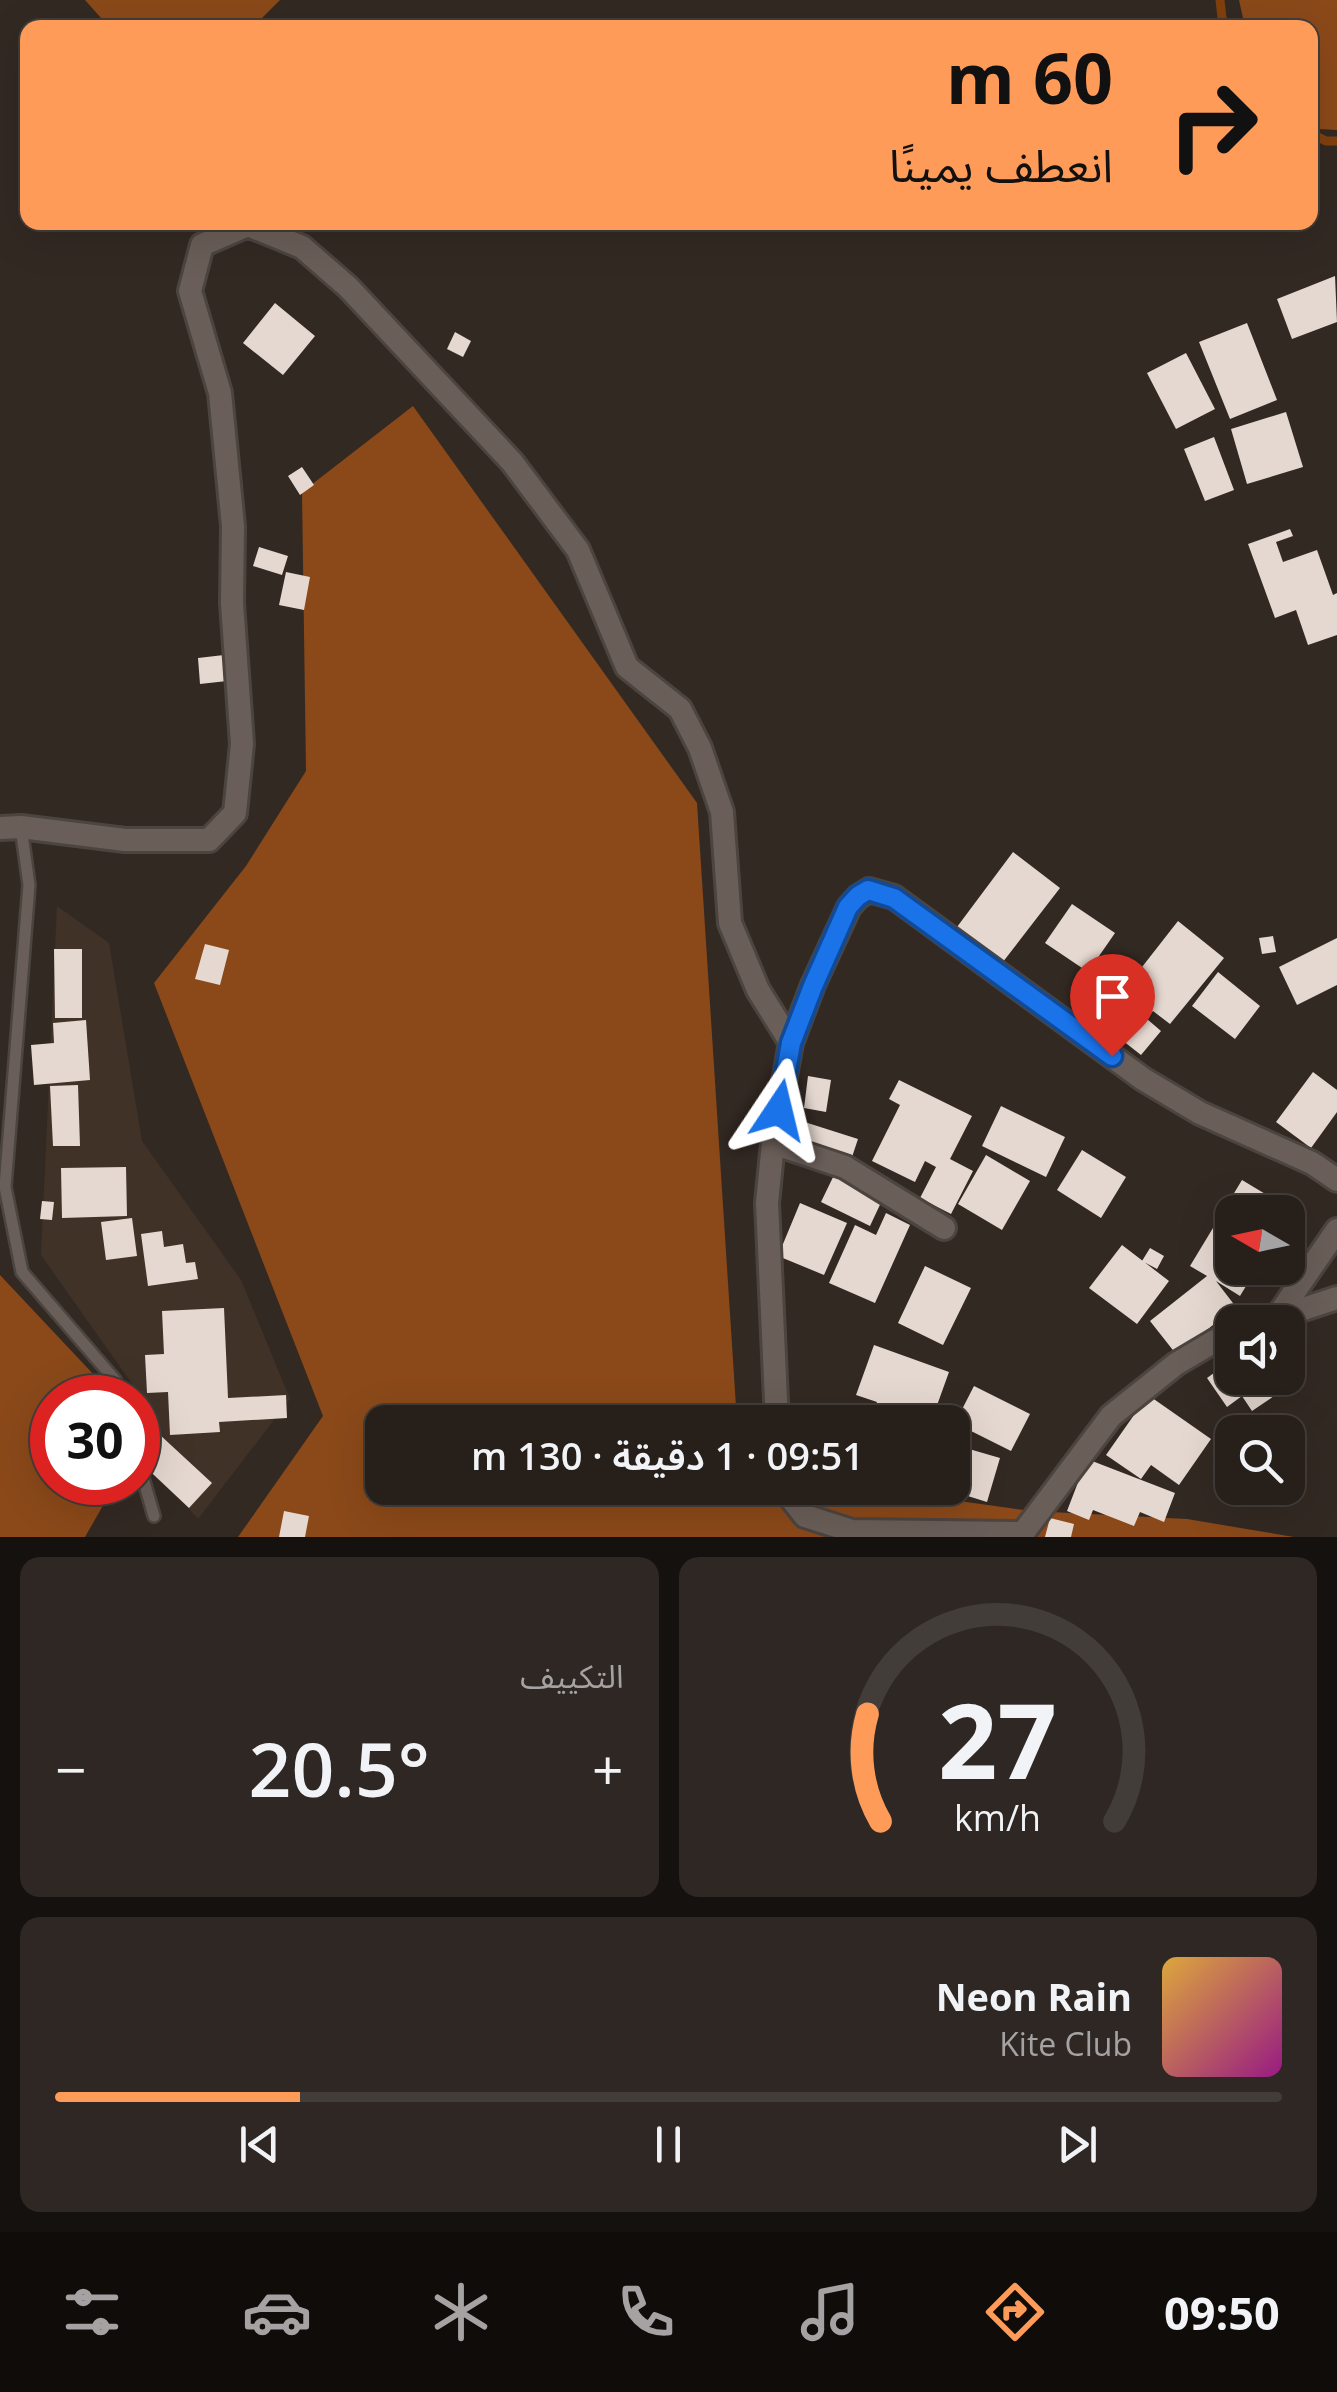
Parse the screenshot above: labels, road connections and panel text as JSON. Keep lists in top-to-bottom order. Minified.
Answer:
{"north":"left","page":{"turn":["60 m","انعطف يمينًا"],"limit":"30","trip":"09:51 · 1 دقيقة · 130 m","tile":"التكييف","heat":["−","20.5°","+"],"song":["Neon Rain","Kite Club"],"tabs":"09:50","gauge":["27","km/h"]}}
